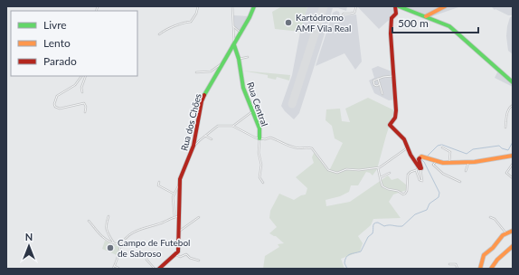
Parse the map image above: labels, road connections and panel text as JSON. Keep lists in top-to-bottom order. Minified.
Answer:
{"streets":{"main road":["Rua Central","Rua dos Chões"]},"crossings":[["Rua Central","Rua dos Chões"]],"places":["Kartódromo AMF Vila Real","Campo de Futebol de Sabroso"],"legend":["Livre","Lento","Parado"],"scale_bar":"500 m","north":"top"}
